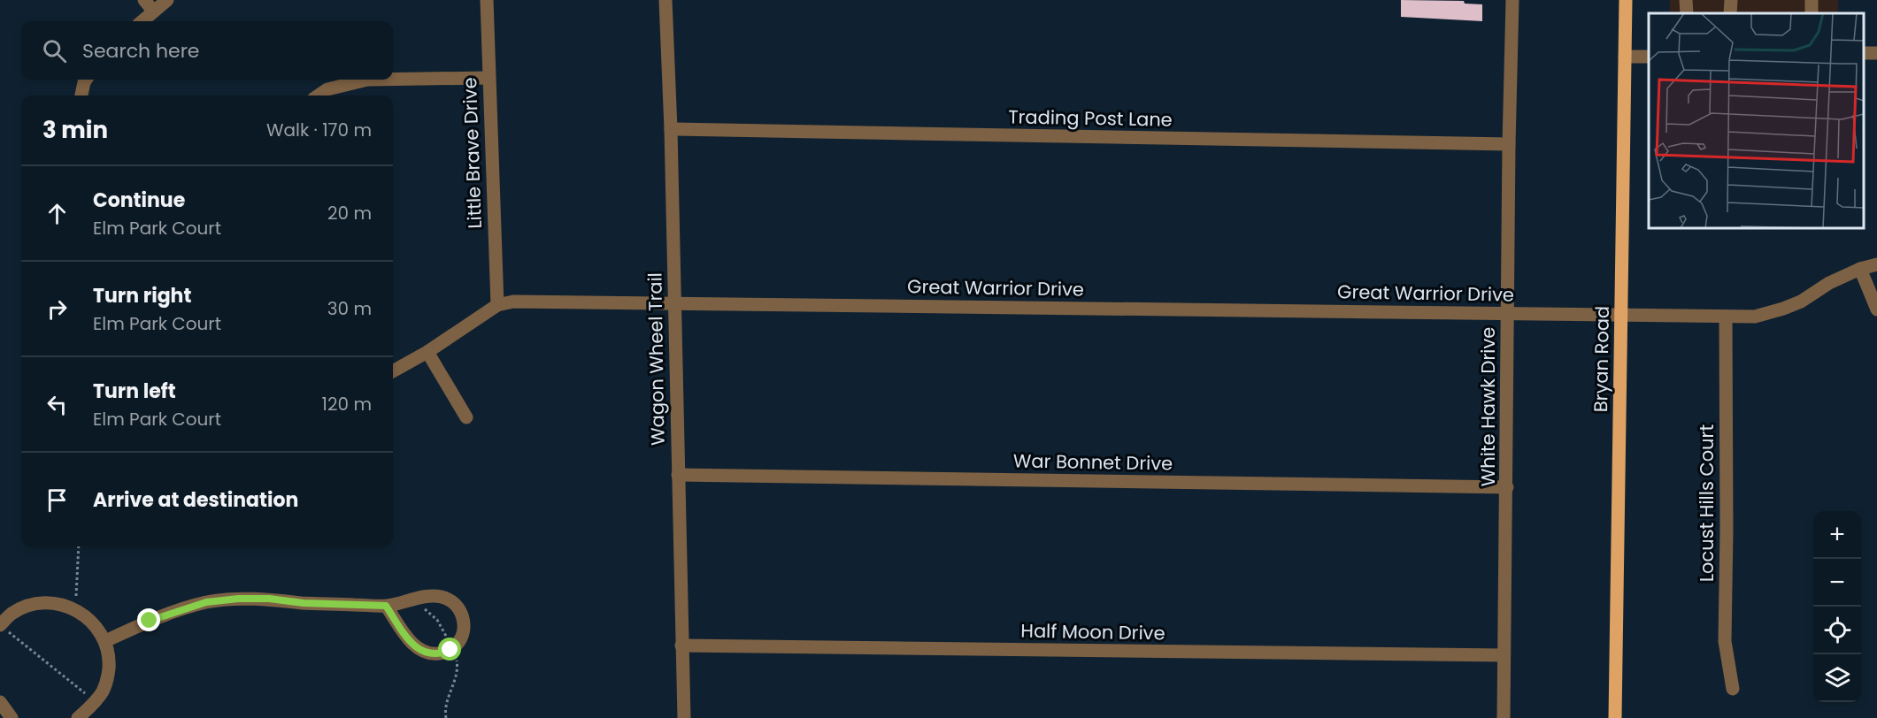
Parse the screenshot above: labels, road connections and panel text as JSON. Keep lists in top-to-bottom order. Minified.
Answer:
{"streets":{"main road":["Bryan Road"],"street":["Trading Post Lane","Little Brave Drive","Great Warrior Drive","Wagon Wheel Trail","White Hawk Drive","War Bonnet Drive","Locust Hills Court","Half Moon Drive"]},"crossings":[["Trading Post Lane","Wagon Wheel Trail"],["Trading Post Lane","White Hawk Drive"],["Little Brave Drive","Great Warrior Drive"],["Great Warrior Drive","Wagon Wheel Trail"],["Great Warrior Drive","Bryan Road"],["Great Warrior Drive","White Hawk Drive"],["Great Warrior Drive","Locust Hills Court"],["Wagon Wheel Trail","War Bonnet Drive"],["Wagon Wheel Trail","Half Moon Drive"],["White Hawk Drive","War Bonnet Drive"],["White Hawk Drive","Half Moon Drive"]],"page":{"search":"Search here","heading":["3 min","Walk · 170 m"],"list":[["Continue","Elm Park Court","20 m"],["Turn right","Elm Park Court","30 m"],["Turn left","Elm Park Court","120 m"],"Arrive at destination"],"map_buttons":["+","−"]}}
